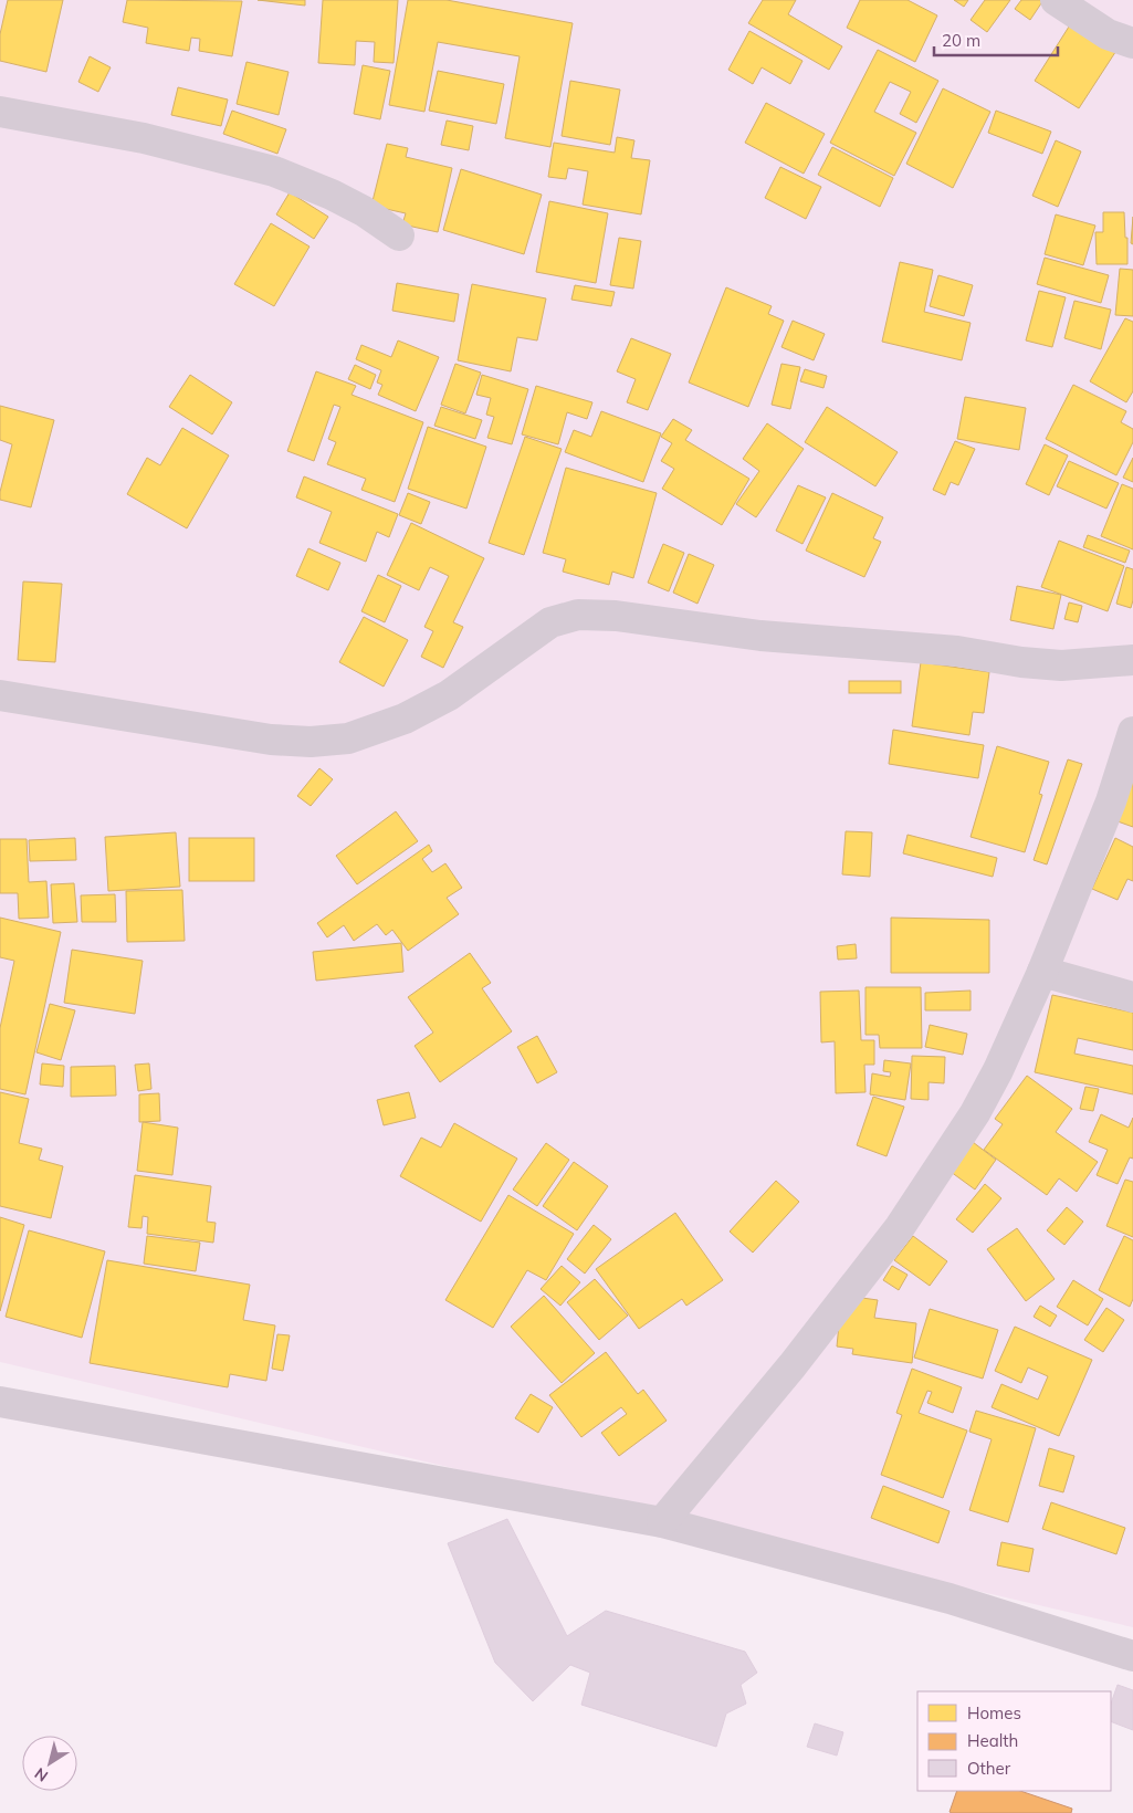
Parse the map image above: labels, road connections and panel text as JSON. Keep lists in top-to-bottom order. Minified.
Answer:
{"legend":["Homes","Health","Other"],"scale_bar":"20 m","north":"bottom left"}
